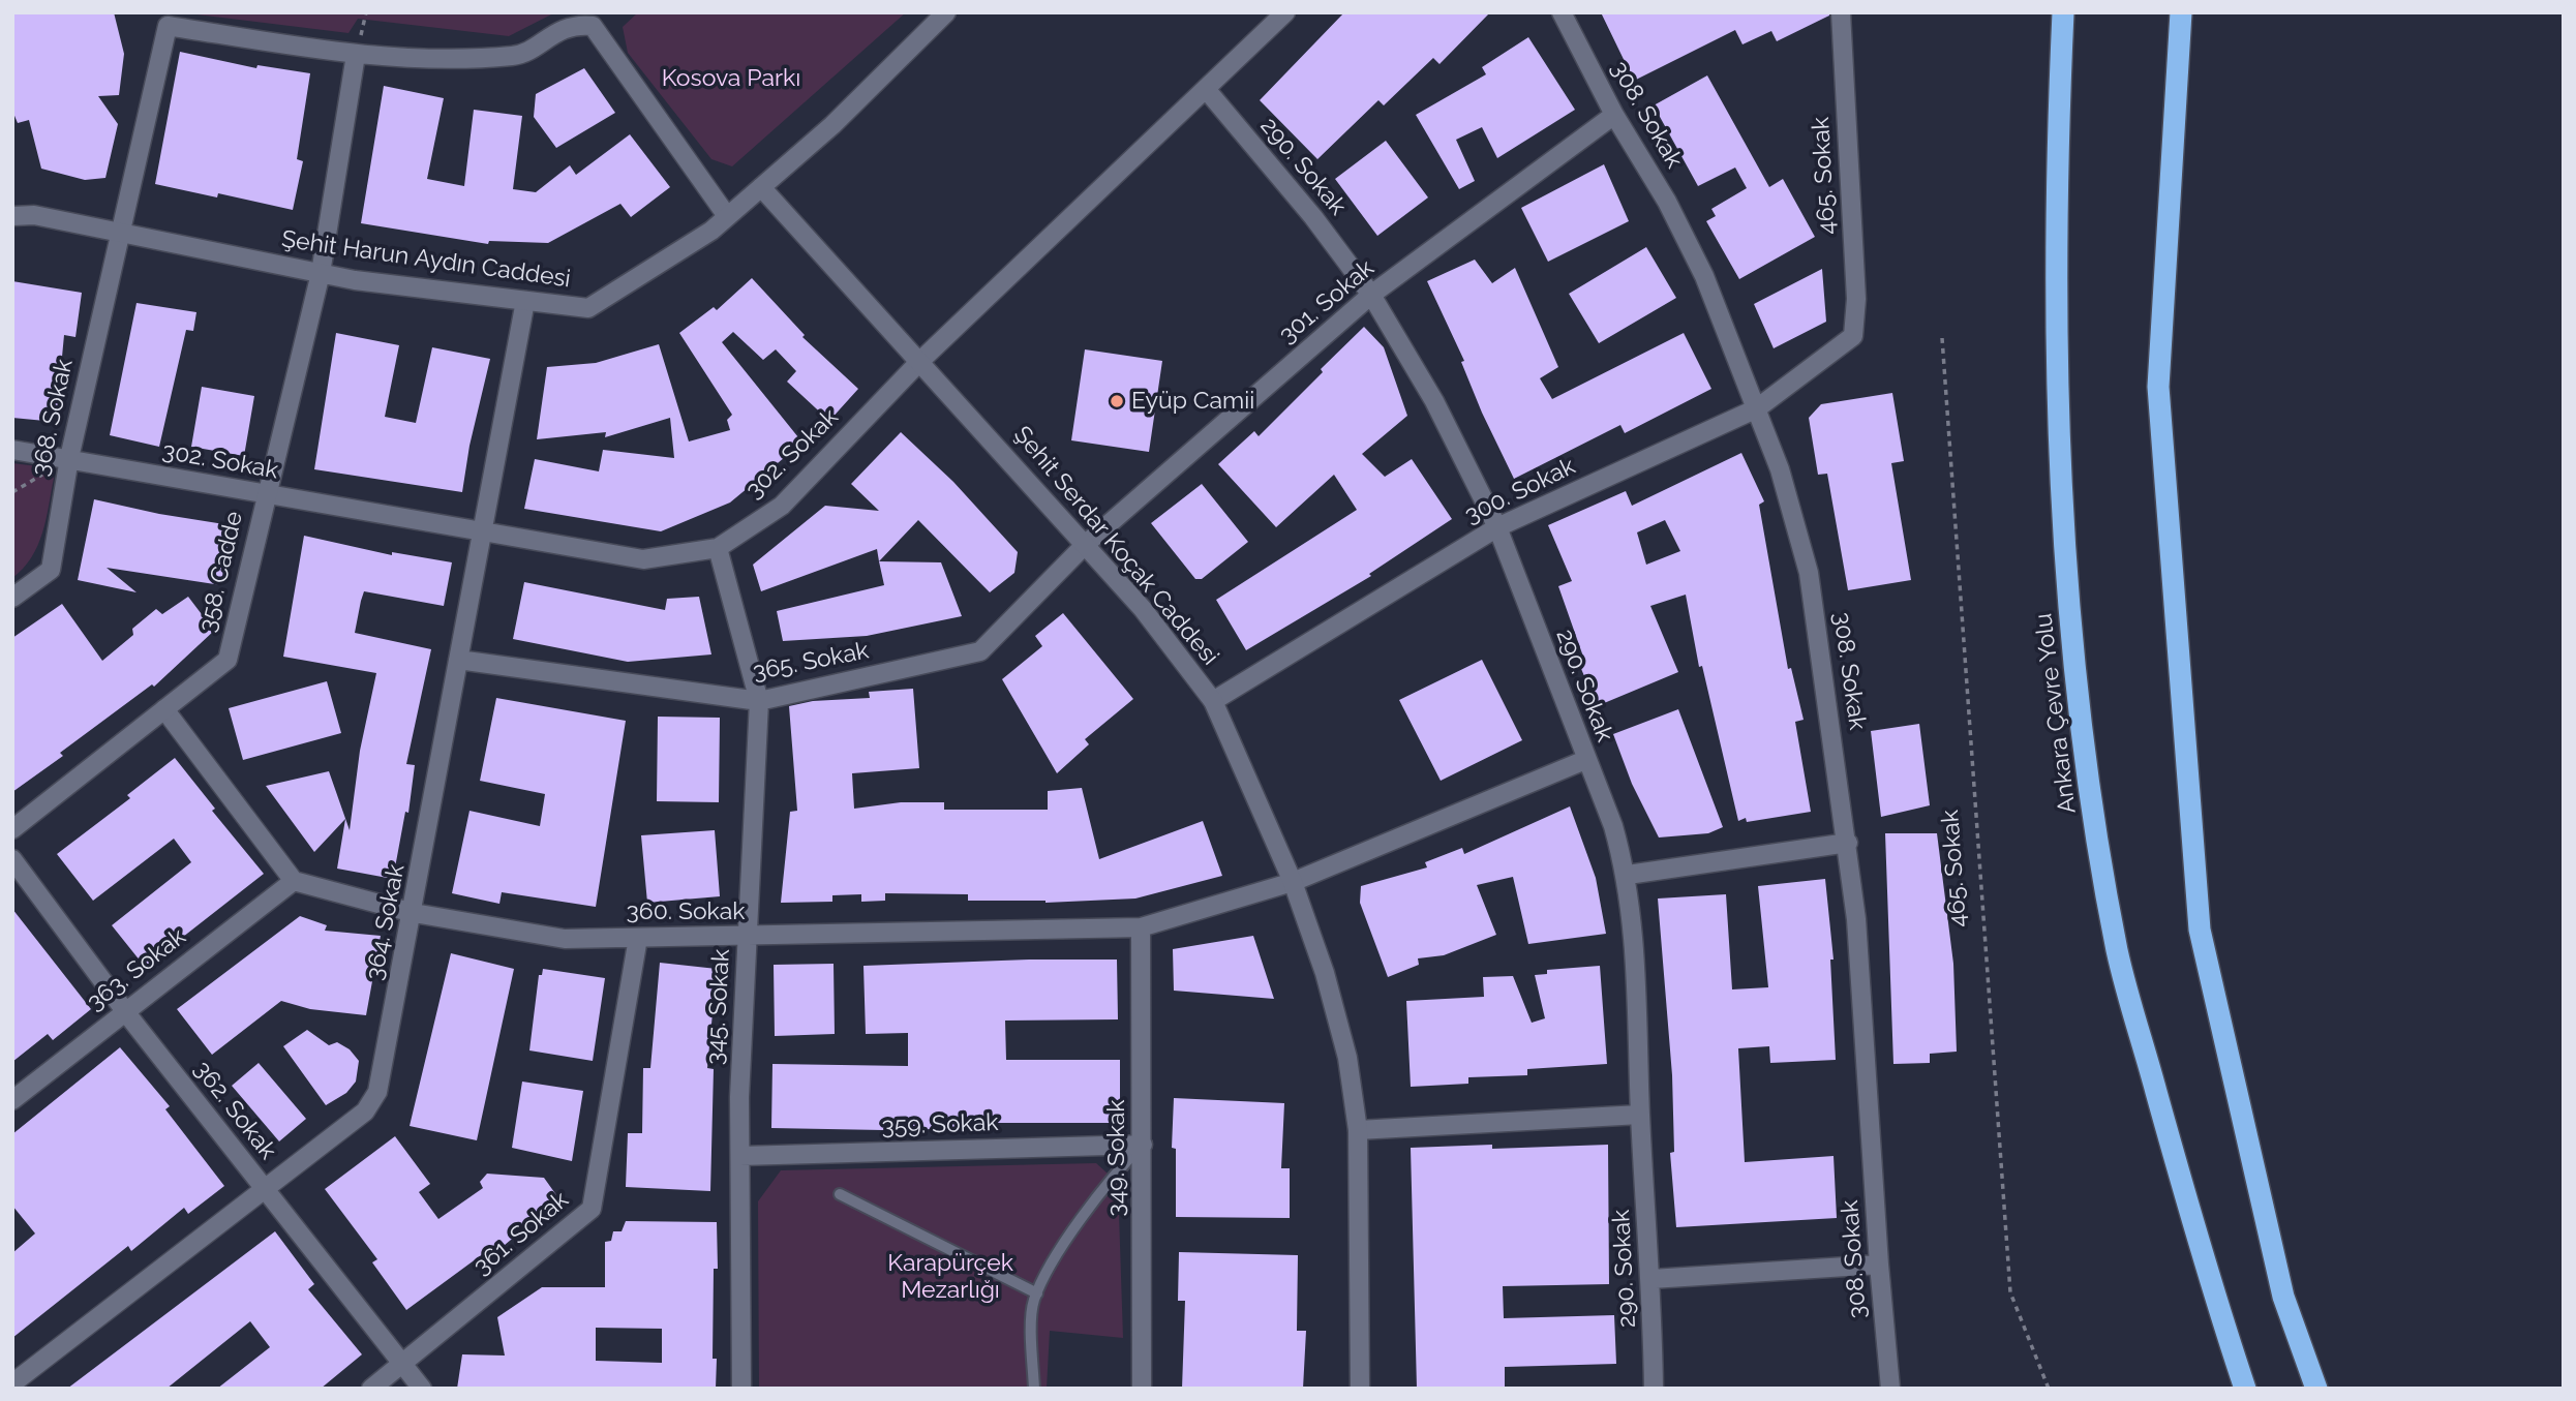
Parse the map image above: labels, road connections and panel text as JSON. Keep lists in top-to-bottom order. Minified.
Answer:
{"streets":{"highway":["Ankara Çevre Yolu"],"street":["308. Sokak","290. Sokak","465. Sokak","Şehit Harun Aydın Caddesi","301. Sokak","368. Sokak","302. Sokak","300. Sokak","Şehit Serdar Koçak Caddesi","358. Cadde","365. Sokak","360. Sokak","364. Sokak","363. Sokak","345. Sokak","362. Sokak","359. Sokak","349. Sokak","361. Sokak"]},"crossings":[["308. Sokak","301. Sokak"],["308. Sokak","300. Sokak"],["290. Sokak","301. Sokak"],["290. Sokak","302. Sokak"],["290. Sokak","300. Sokak"],["290. Sokak","360. Sokak"],["465. Sokak","300. Sokak"],["Şehit Harun Aydın Caddesi","368. Sokak"],["Şehit Harun Aydın Caddesi","Şehit Serdar Koçak Caddesi"],["Şehit Harun Aydın Caddesi","358. Cadde"],["Şehit Harun Aydın Caddesi","364. Sokak"],["301. Sokak","Şehit Serdar Koçak Caddesi"],["301. Sokak","365. Sokak"],["368. Sokak","302. Sokak"],["302. Sokak","Şehit Serdar Koçak Caddesi"],["302. Sokak","358. Cadde"],["302. Sokak","364. Sokak"],["302. Sokak","345. Sokak"],["300. Sokak","Şehit Serdar Koçak Caddesi"],["Şehit Serdar Koçak Caddesi","365. Sokak"],["Şehit Serdar Koçak Caddesi","360. Sokak"],["365. Sokak","364. Sokak"],["365. Sokak","345. Sokak"],["360. Sokak","364. Sokak"],["360. Sokak","363. Sokak"],["360. Sokak","345. Sokak"],["360. Sokak","349. Sokak"],["360. Sokak","361. Sokak"],["364. Sokak","362. Sokak"],["363. Sokak","362. Sokak"],["345. Sokak","359. Sokak"],["362. Sokak","361. Sokak"],["359. Sokak","349. Sokak"]],"parks":["Kosova Parkı","Karapürçek Mezarlığı"],"places":["Eyüp Camii"]}
